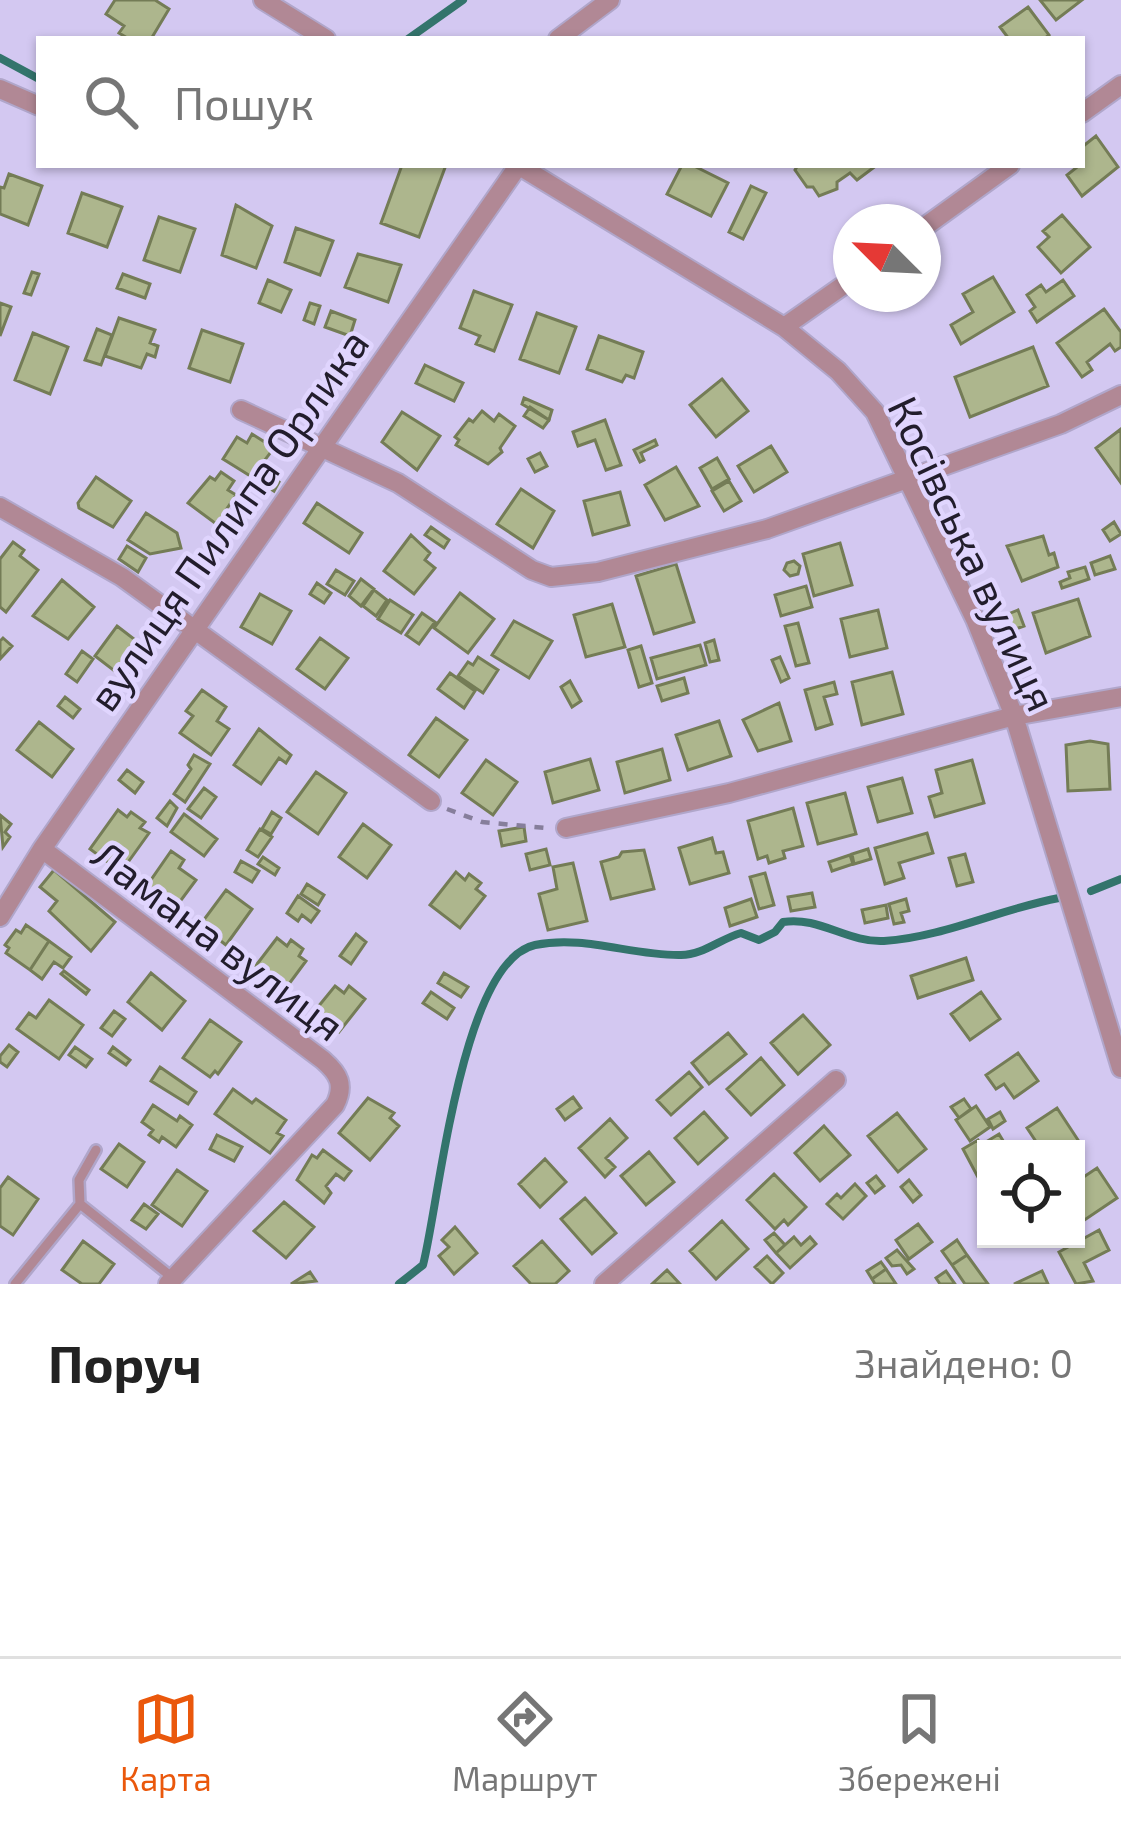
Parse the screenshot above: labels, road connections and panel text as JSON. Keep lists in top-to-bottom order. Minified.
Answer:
{"streets":{"street":["вулиця Пилипа Орлика","Косівська вулиця","Ламана вулиця"]},"crossings":[["вулиця Пилипа Орлика","Ламана вулиця"]],"north":"top left","page":{"search":"Пошук","heading":["Поруч","Знайдено: 0"],"nav":["Карта","Маршрут","Збережені"]}}
